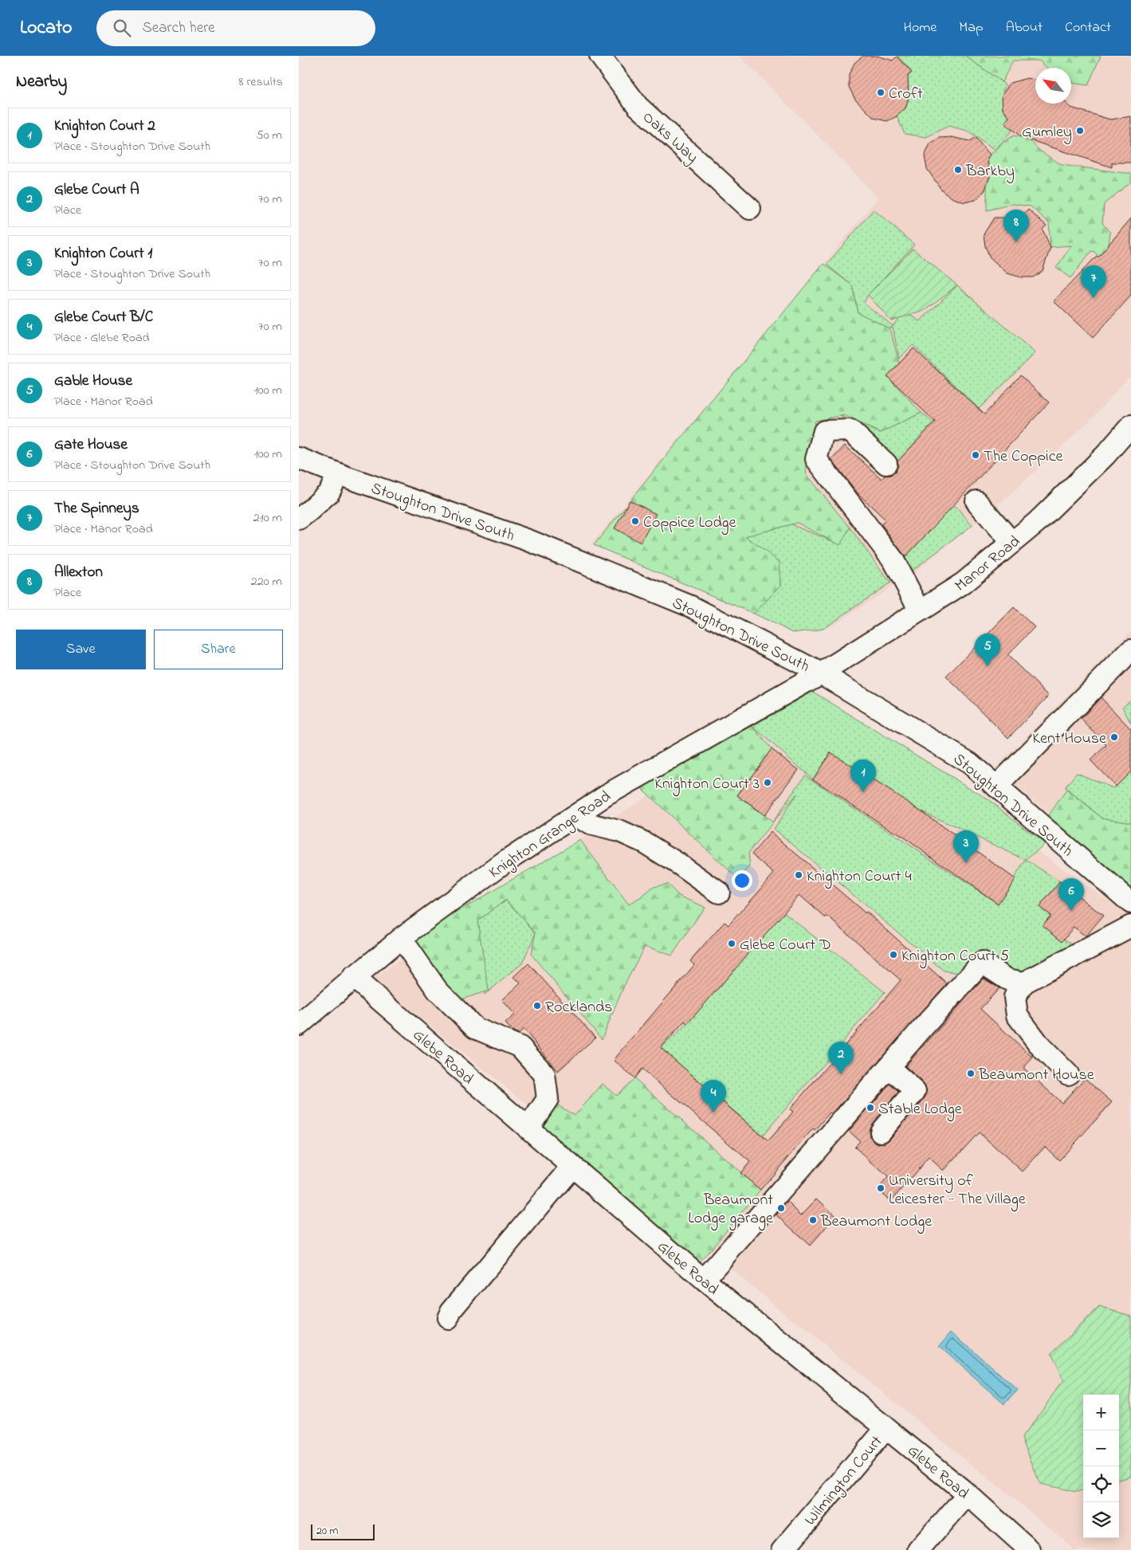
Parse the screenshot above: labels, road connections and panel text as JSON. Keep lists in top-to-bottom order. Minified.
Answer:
{"streets":{"street":["Oaks Way","Stoughton Drive South","Manor Road","Knighton Grange Road","Glebe Road","Wilmington Court"]},"crossings":[["Stoughton Drive South","Manor Road"],["Stoughton Drive South","Knighton Grange Road"],["Manor Road","Knighton Grange Road"],["Knighton Grange Road","Glebe Road"],["Glebe Road","Wilmington Court"]],"places":["Croft","Gumley","Barkby","The Coppice","Coppice Lodge","Kent House","Knighton Court 3","Knighton Court 4","Glebe Court D","Knighton Court 5","Rocklands","Beaumont House","Stable Lodge","University of Leicester - The Village","Beaumont Lodge garage","Beaumont Lodge"],"scale_bar":"20 m","north":"top left","page":{"header":"Locato","search":"Search here","nav":["Home","Map","About","Contact"],"heading":["Nearby","8 results"],"list":[{"mark":"1","name":"Knighton Court 2","note":"Place · Stoughton Drive South","value":"50 m"},{"mark":"2","name":"Glebe Court A","note":"Place","value":"70 m"},{"mark":"3","name":"Knighton Court 1","note":"Place · Stoughton Drive South","value":"70 m"},{"mark":"4","name":"Glebe Court B/C","note":"Place · Glebe Road","value":"70 m"},{"mark":"5","name":"Gable House","note":"Place · Manor Road","value":"100 m"},{"mark":"6","name":"Gate House","note":"Place · Stoughton Drive South","value":"100 m"},{"mark":"7","name":"The Spinneys","note":"Place · Manor Road","value":"210 m"},{"mark":"8","name":"Allexton","note":"Place","value":"220 m"}],"pins":["8","7","5","1","3","6","2","4"],"buttons":["Save","Share"],"map_buttons":["+","−"],"scale":"20 m"}}
